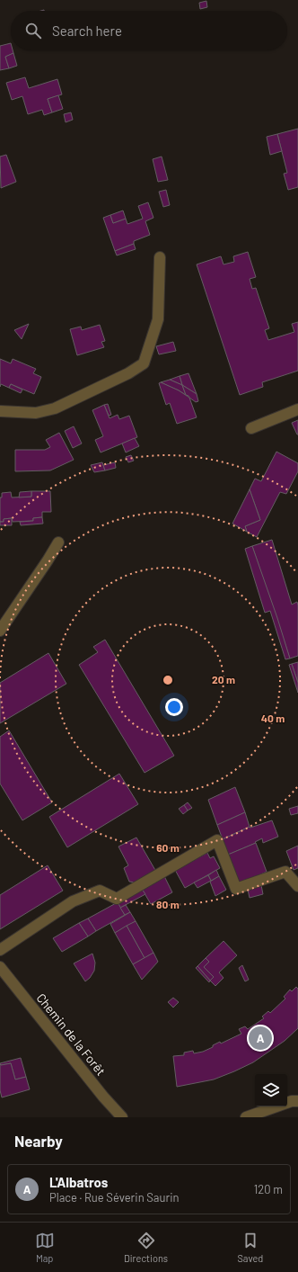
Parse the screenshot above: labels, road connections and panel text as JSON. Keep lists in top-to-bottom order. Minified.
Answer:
{"streets":{"street":["Chemin de la Forêt"]},"page":{"search":"Search here","pins":"A","heading":"Nearby","list":[{"mark":"A","name":"L'Albatros","note":"Place · Rue Séverin Saurin","value":"120 m"}],"nav":["Map","Directions","Saved"]},"rings":["20 m","40 m","60 m","80 m"]}
